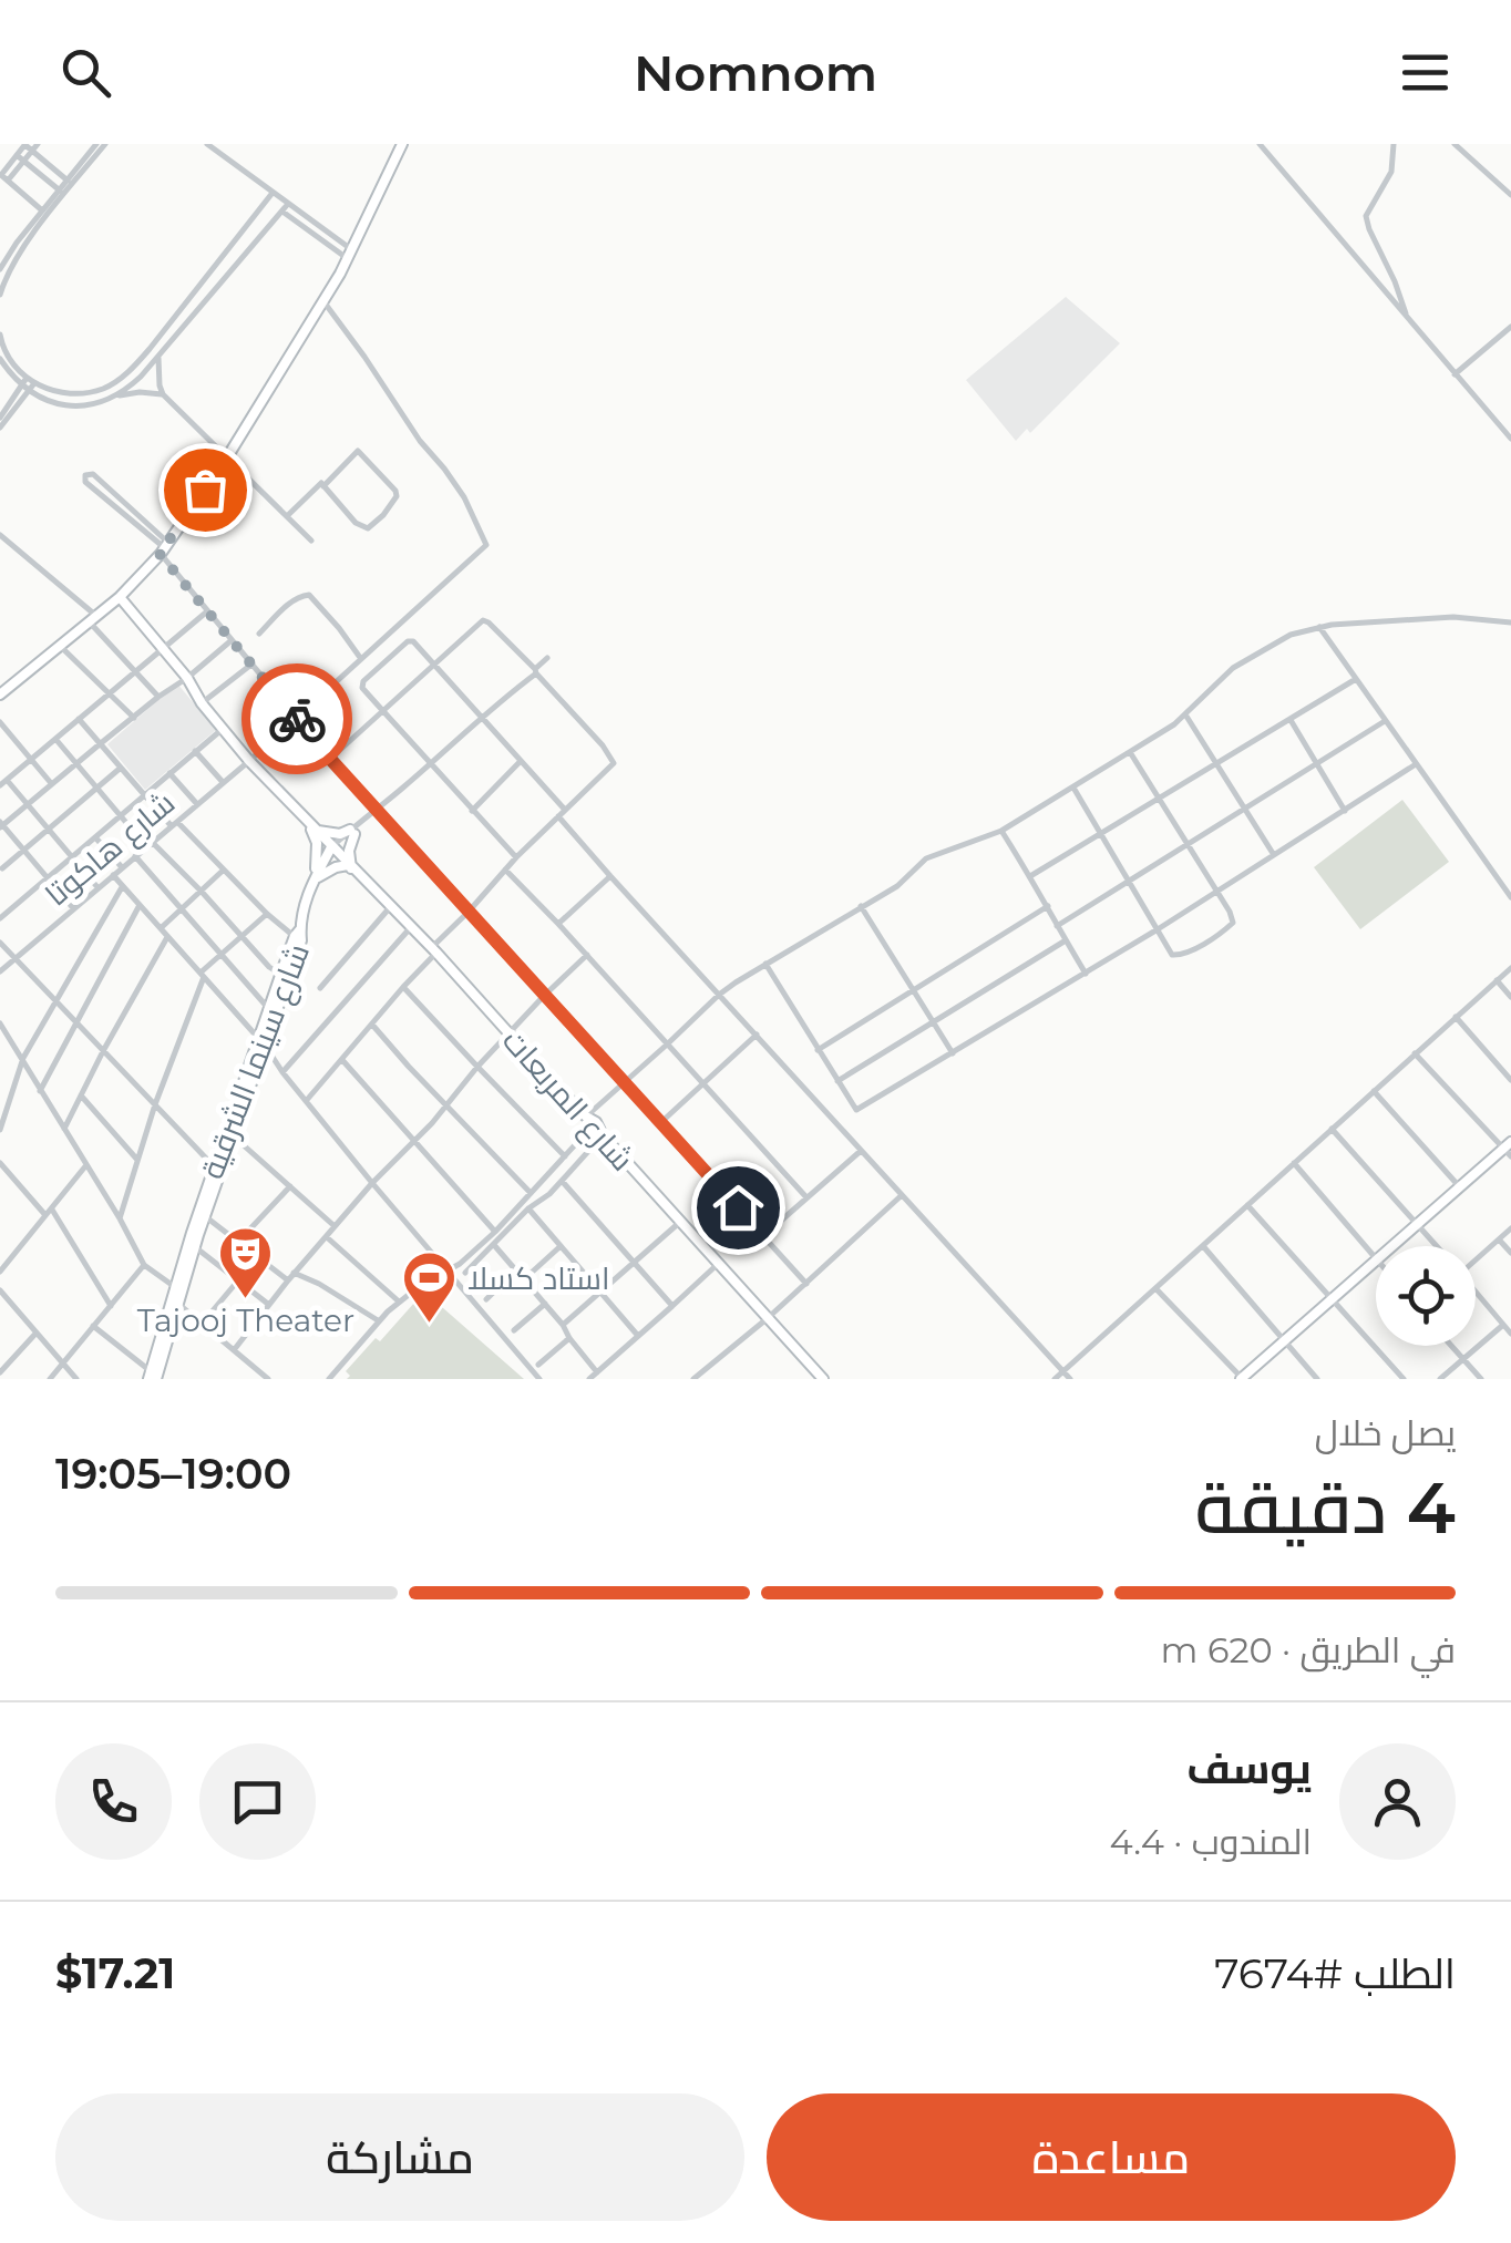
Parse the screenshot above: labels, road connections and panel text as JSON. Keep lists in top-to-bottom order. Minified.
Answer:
{"streets":{"main road":["شارع سينما الشرقية","شارع المربعات"],"street":["شارع هاكوتا"]},"crossings":[["شارع هاكوتا","شارع المربعات"]],"places":{"theatre":["Tajooj Theater"],"sports":["استاد كسلا"]},"page":{"header":"Nomnom","heading":["4 دقيقة","يصل خلال","19:00–19:05"],"panel":["يوسف","المندوب · 4.4","الطلب #7674","$17.21"],"bar":"في الطريق · 620 m","buttons":["مساعدة","مشاركة"]}}
